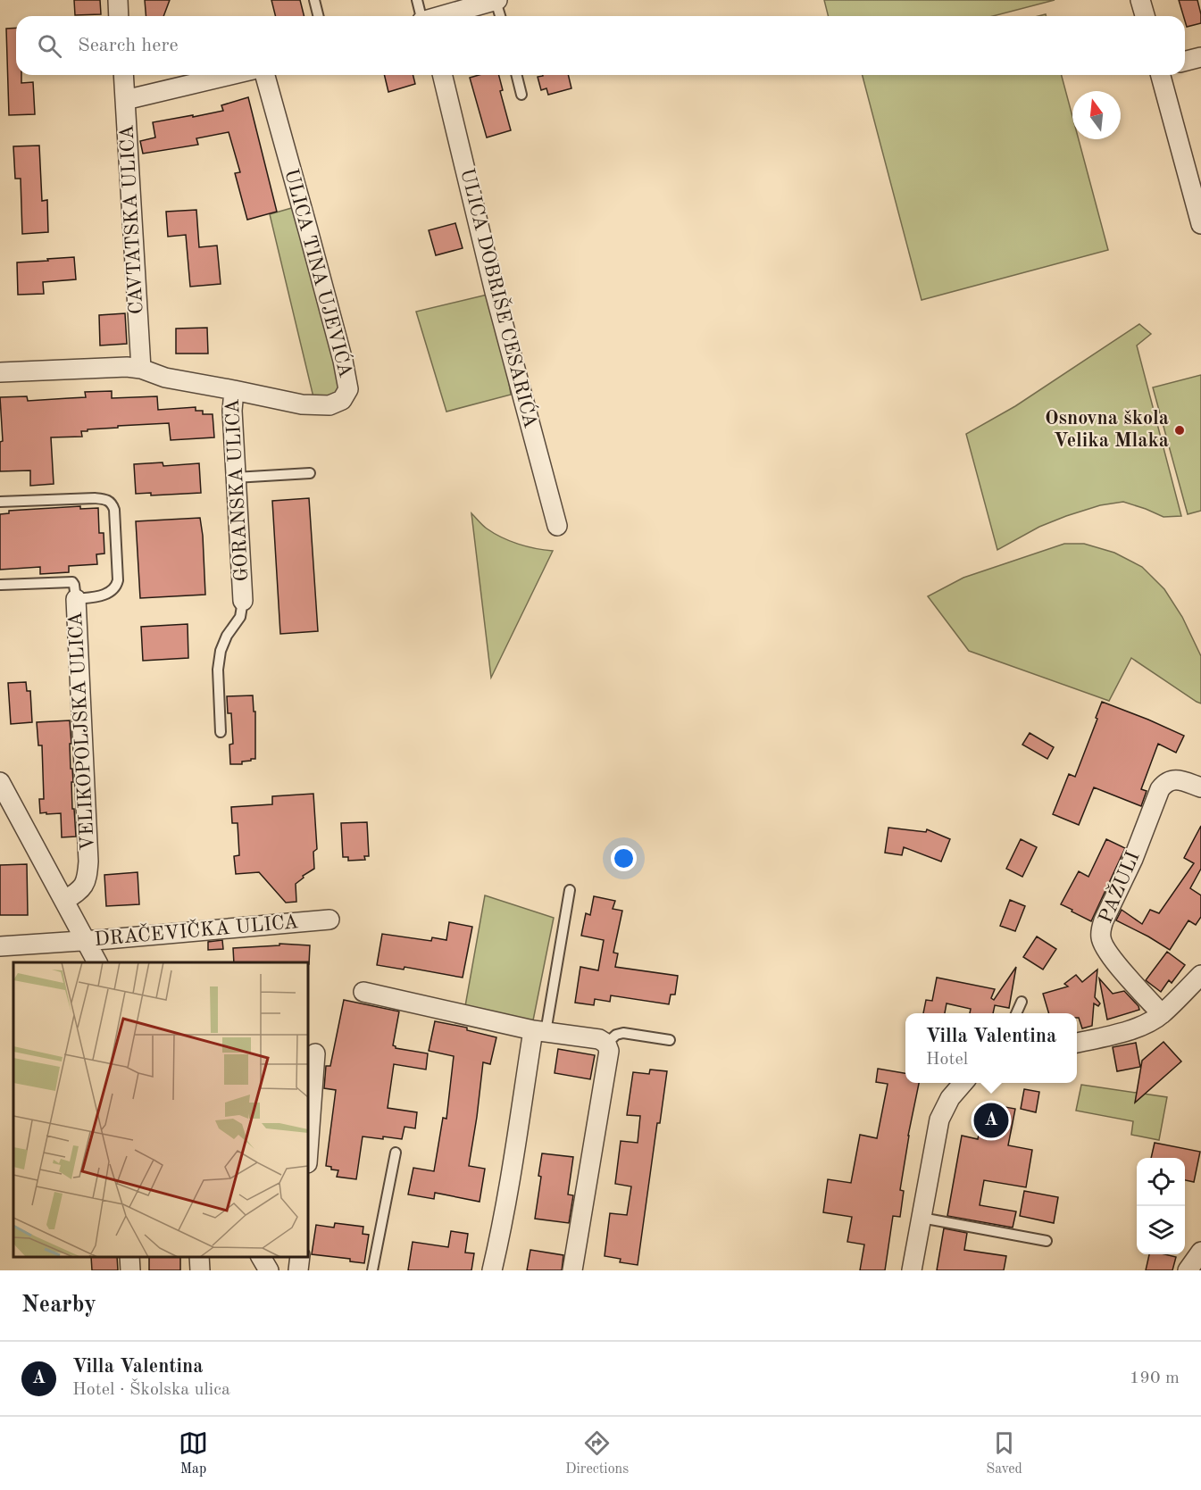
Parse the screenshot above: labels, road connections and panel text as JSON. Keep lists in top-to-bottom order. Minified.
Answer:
{"streets":{"street":["CAVTATSKA ULICA","ULICA TINA UJEVIĆA","ULICA DOBRIŠE CESARIĆA","GORANSKA ULICA","VELIKOPOLJSKA ULICA","PAŽULI","DRAČEVIČKA ULICA"]},"crossings":[["CAVTATSKA ULICA","GORANSKA ULICA"],["ULICA TINA UJEVIĆA","GORANSKA ULICA"]],"places":["Osnovna škola Velika Mlaka"],"north":"top","page":{"search":"Search here","popup":["Villa Valentina","Hotel"],"pins":"A","heading":"Nearby","list":[{"mark":"A","name":"Villa Valentina","note":"Hotel · Školska ulica","value":"190 m"}],"nav":["Map","Directions","Saved"]}}
